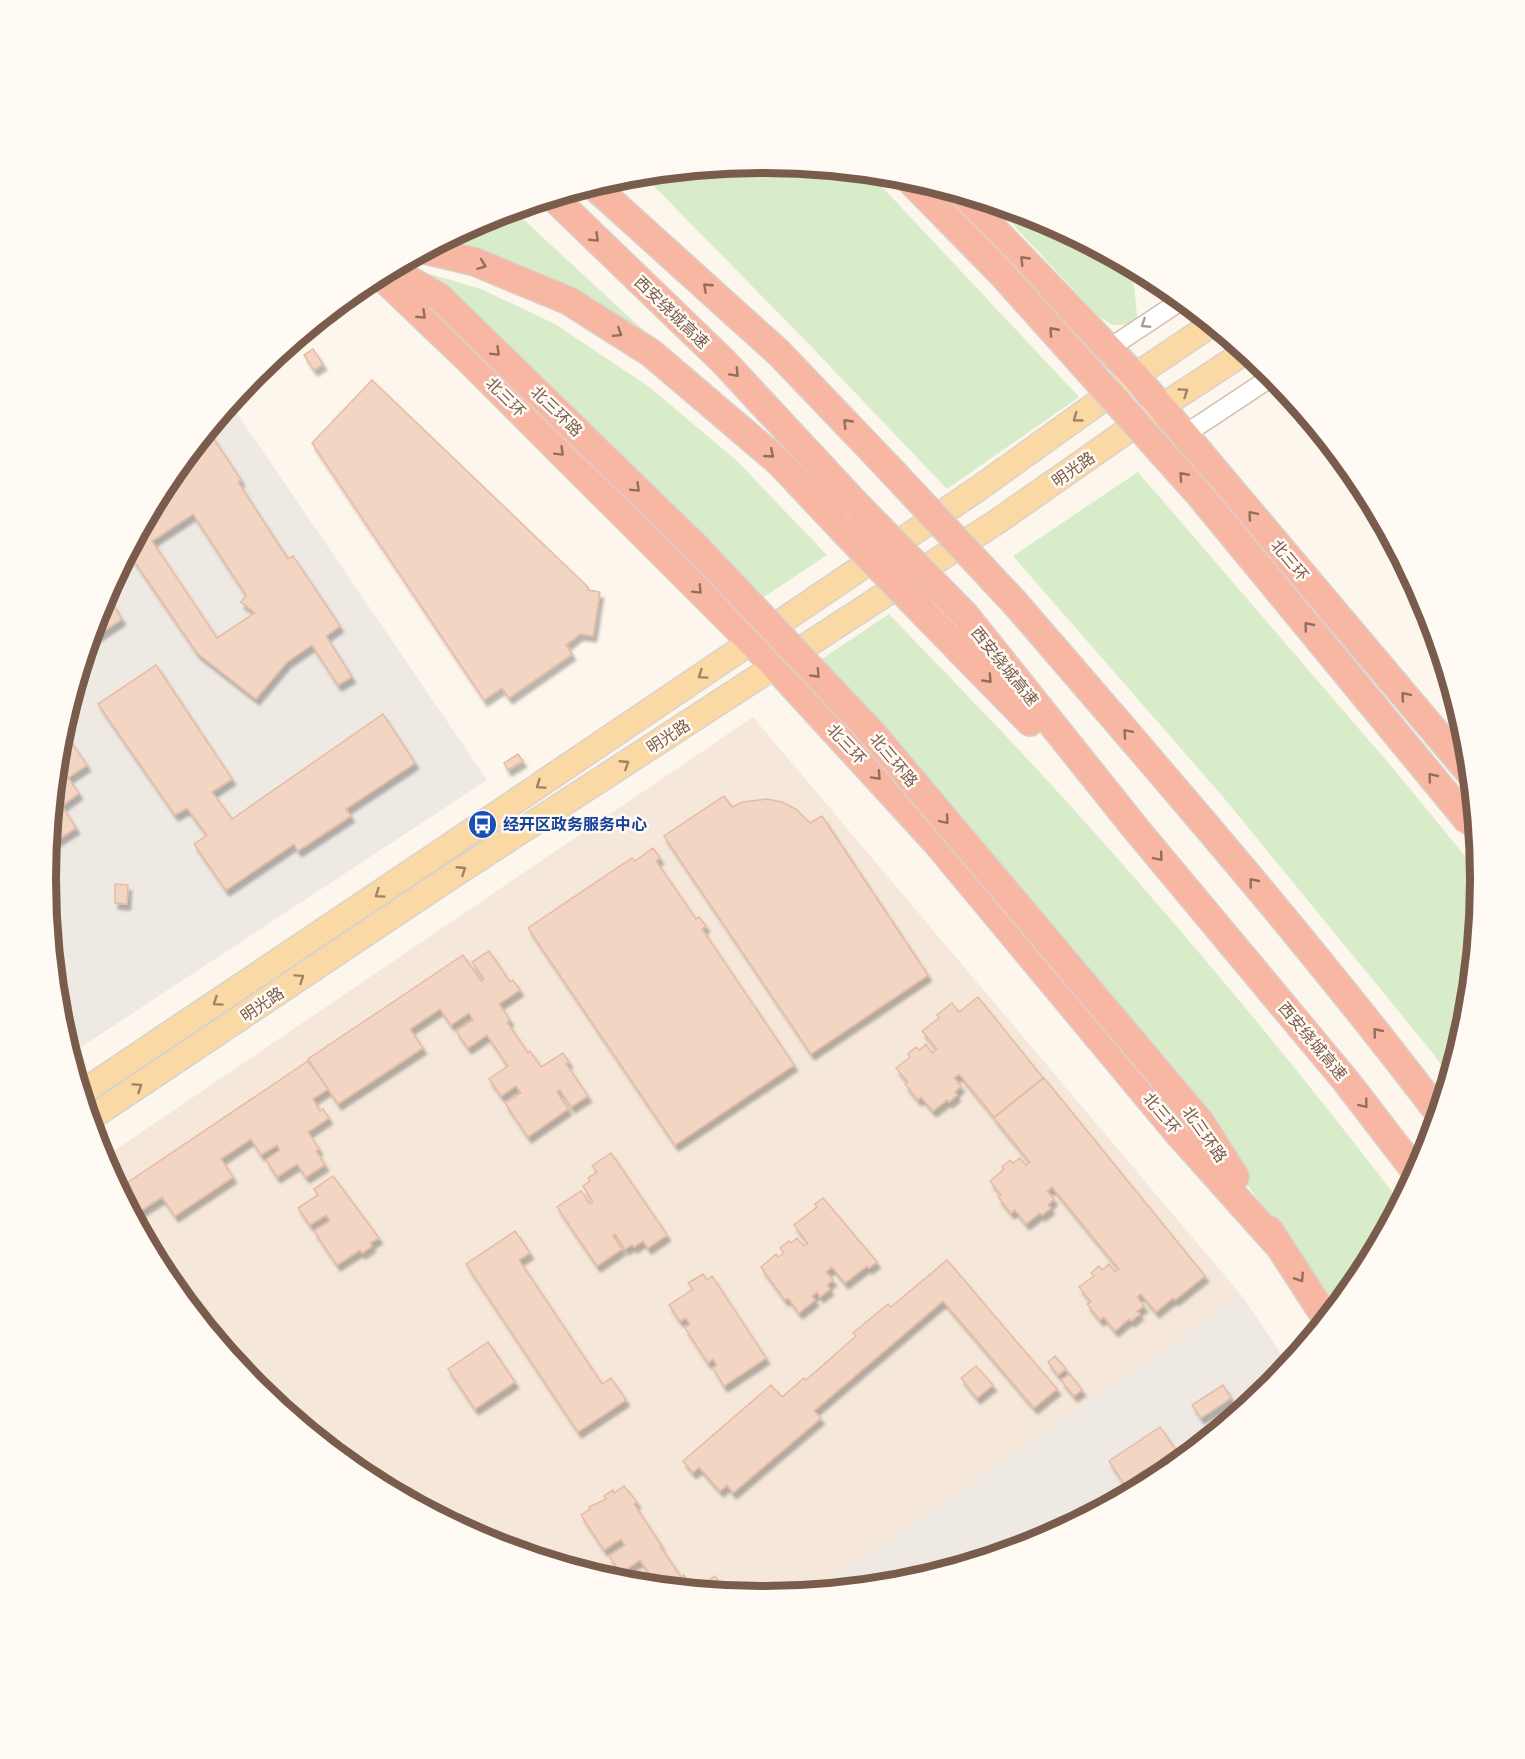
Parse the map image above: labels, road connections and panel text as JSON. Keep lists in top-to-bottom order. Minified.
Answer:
{"streets":{"highway":["西安绕城高速","北三环","北三环路"],"main road":["明光路"]},"crossings":[["北三环","北三环路"],["北三环","明光路"]],"places":{"bus stop":["经开区政务服务中心"]}}
